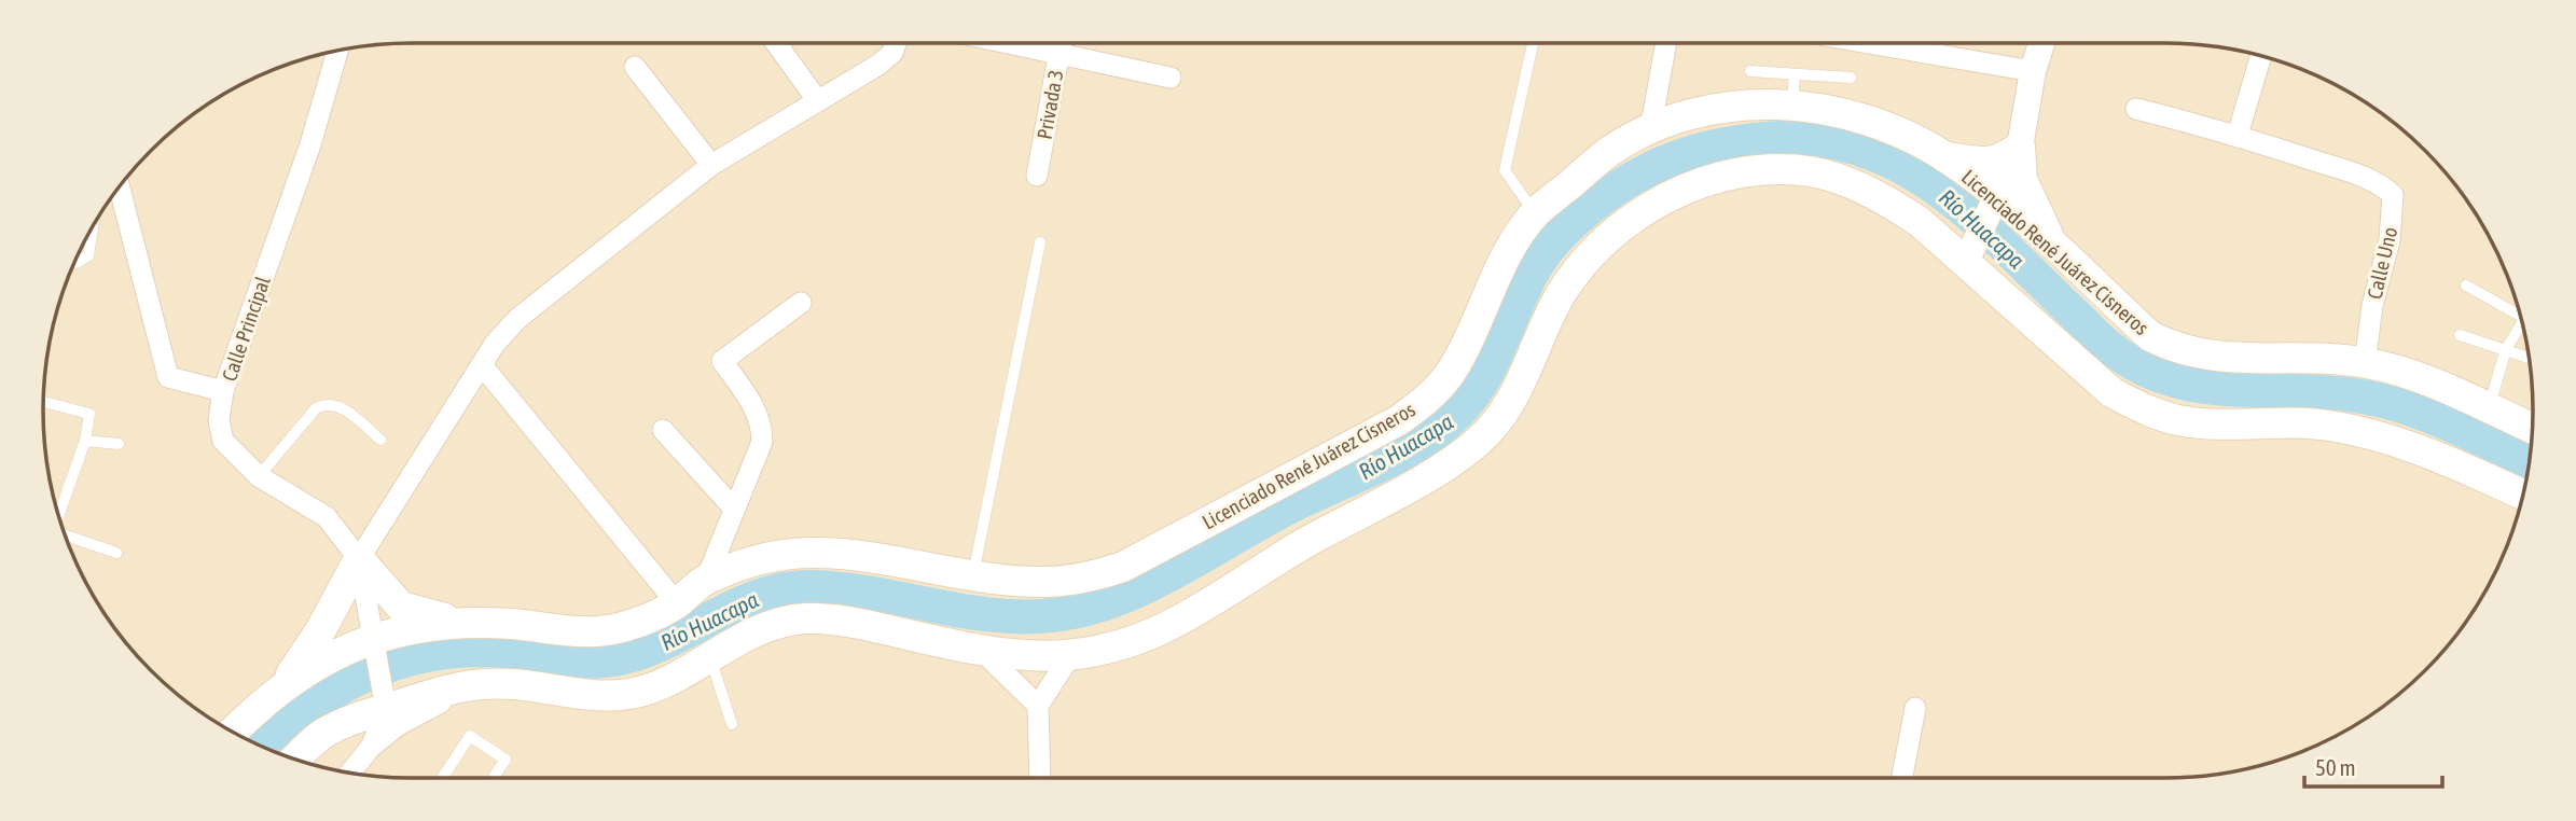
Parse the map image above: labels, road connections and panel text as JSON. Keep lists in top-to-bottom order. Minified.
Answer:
{"streets":{"main road":["Licenciado René Juárez Cisneros"],"street":["Privada 3","Calle Uno","Calle Principal"]},"crossings":[["Licenciado René Juárez Cisneros","Calle Uno"]],"water":["Río Huacapa"],"scale_bar":"50 m"}
